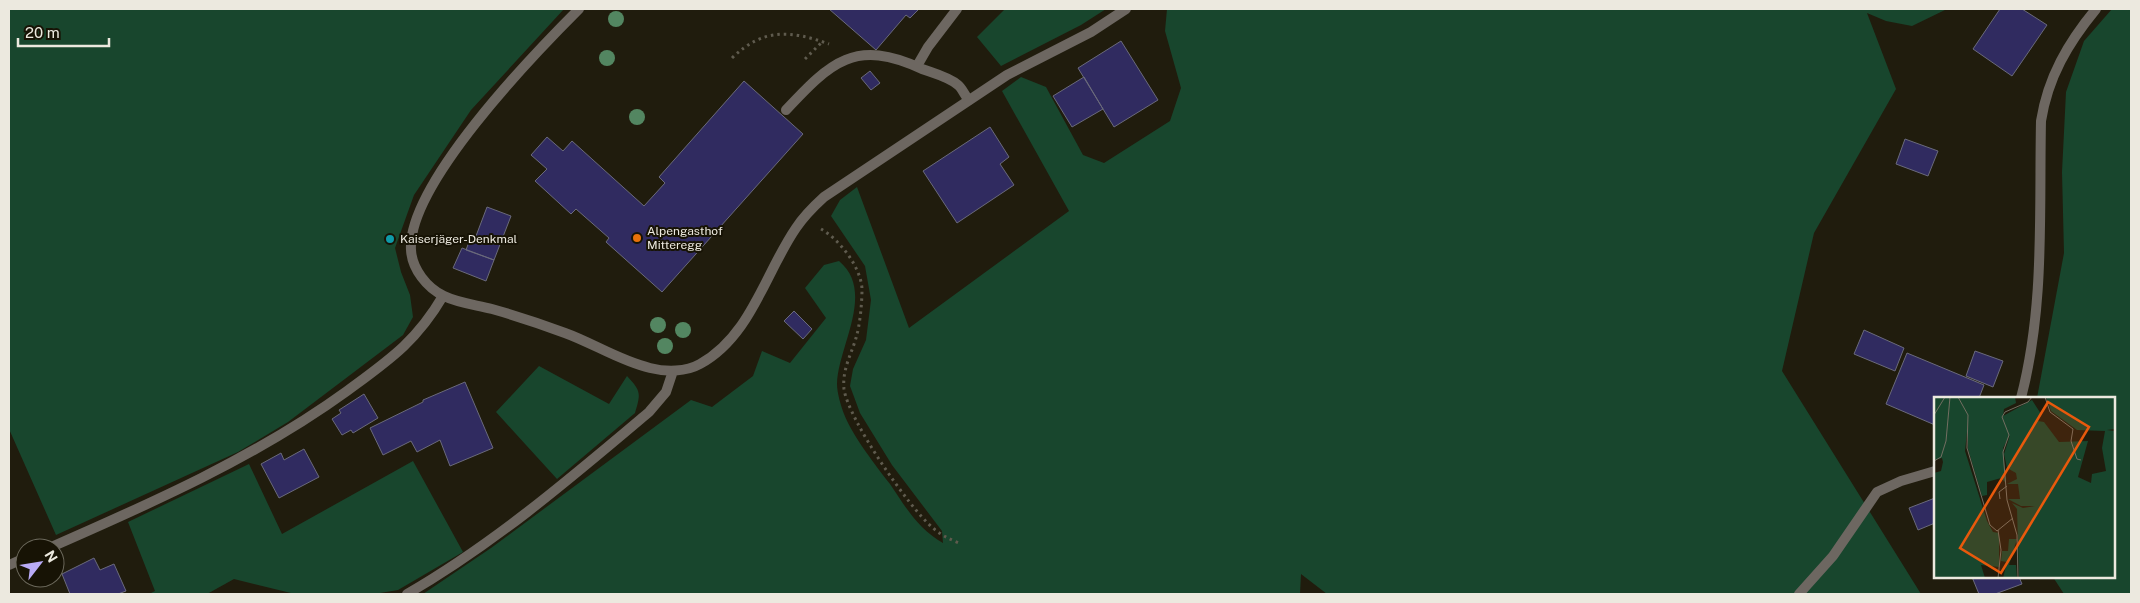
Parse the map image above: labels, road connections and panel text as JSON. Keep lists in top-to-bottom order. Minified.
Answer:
{"places":["Alpengasthof Mitteregg","Kaiserjäger-Denkmal"],"scale_bar":"20 m","north":"top right"}
